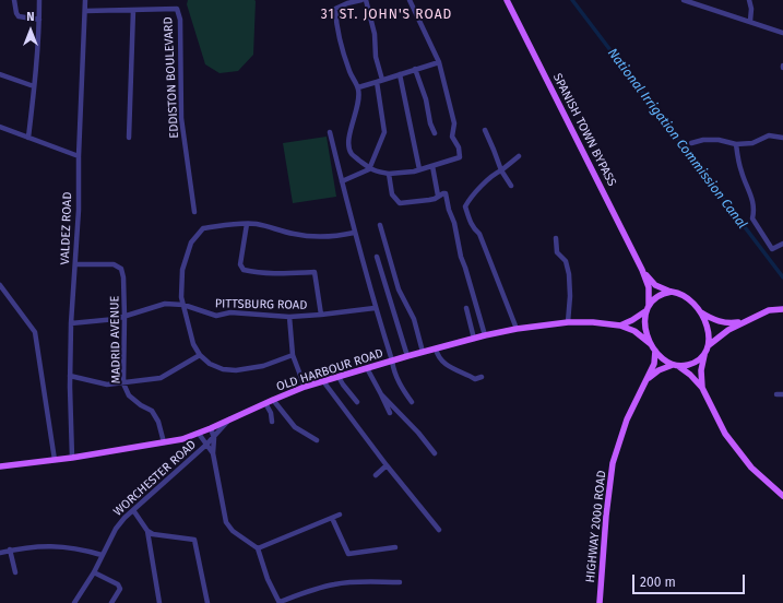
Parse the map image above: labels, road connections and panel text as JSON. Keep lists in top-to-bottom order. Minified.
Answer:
{"streets":{"main road":["SPANISH TOWN BYPASS","OLD HARBOUR ROAD","HIGHWAY 2000 ROAD"],"street":["EDDISTON BOULEVARD","VALDEZ ROAD","PITTSBURG ROAD","MADRID AVENUE","WORCHESTER ROAD"]},"crossings":[["EDDISTON BOULEVARD","VALDEZ ROAD"],["SPANISH TOWN BYPASS","OLD HARBOUR ROAD"],["SPANISH TOWN BYPASS","HIGHWAY 2000 ROAD"],["VALDEZ ROAD","PITTSBURG ROAD"],["VALDEZ ROAD","MADRID AVENUE"],["VALDEZ ROAD","OLD HARBOUR ROAD"],["PITTSBURG ROAD","MADRID AVENUE"],["MADRID AVENUE","OLD HARBOUR ROAD"],["OLD HARBOUR ROAD","WORCHESTER ROAD"],["OLD HARBOUR ROAD","HIGHWAY 2000 ROAD"]],"districts":["31 ST. JOHN'S ROAD"],"water":["National Irrigation Commission Canal"],"scale_bar":"200 m","north":"top"}
